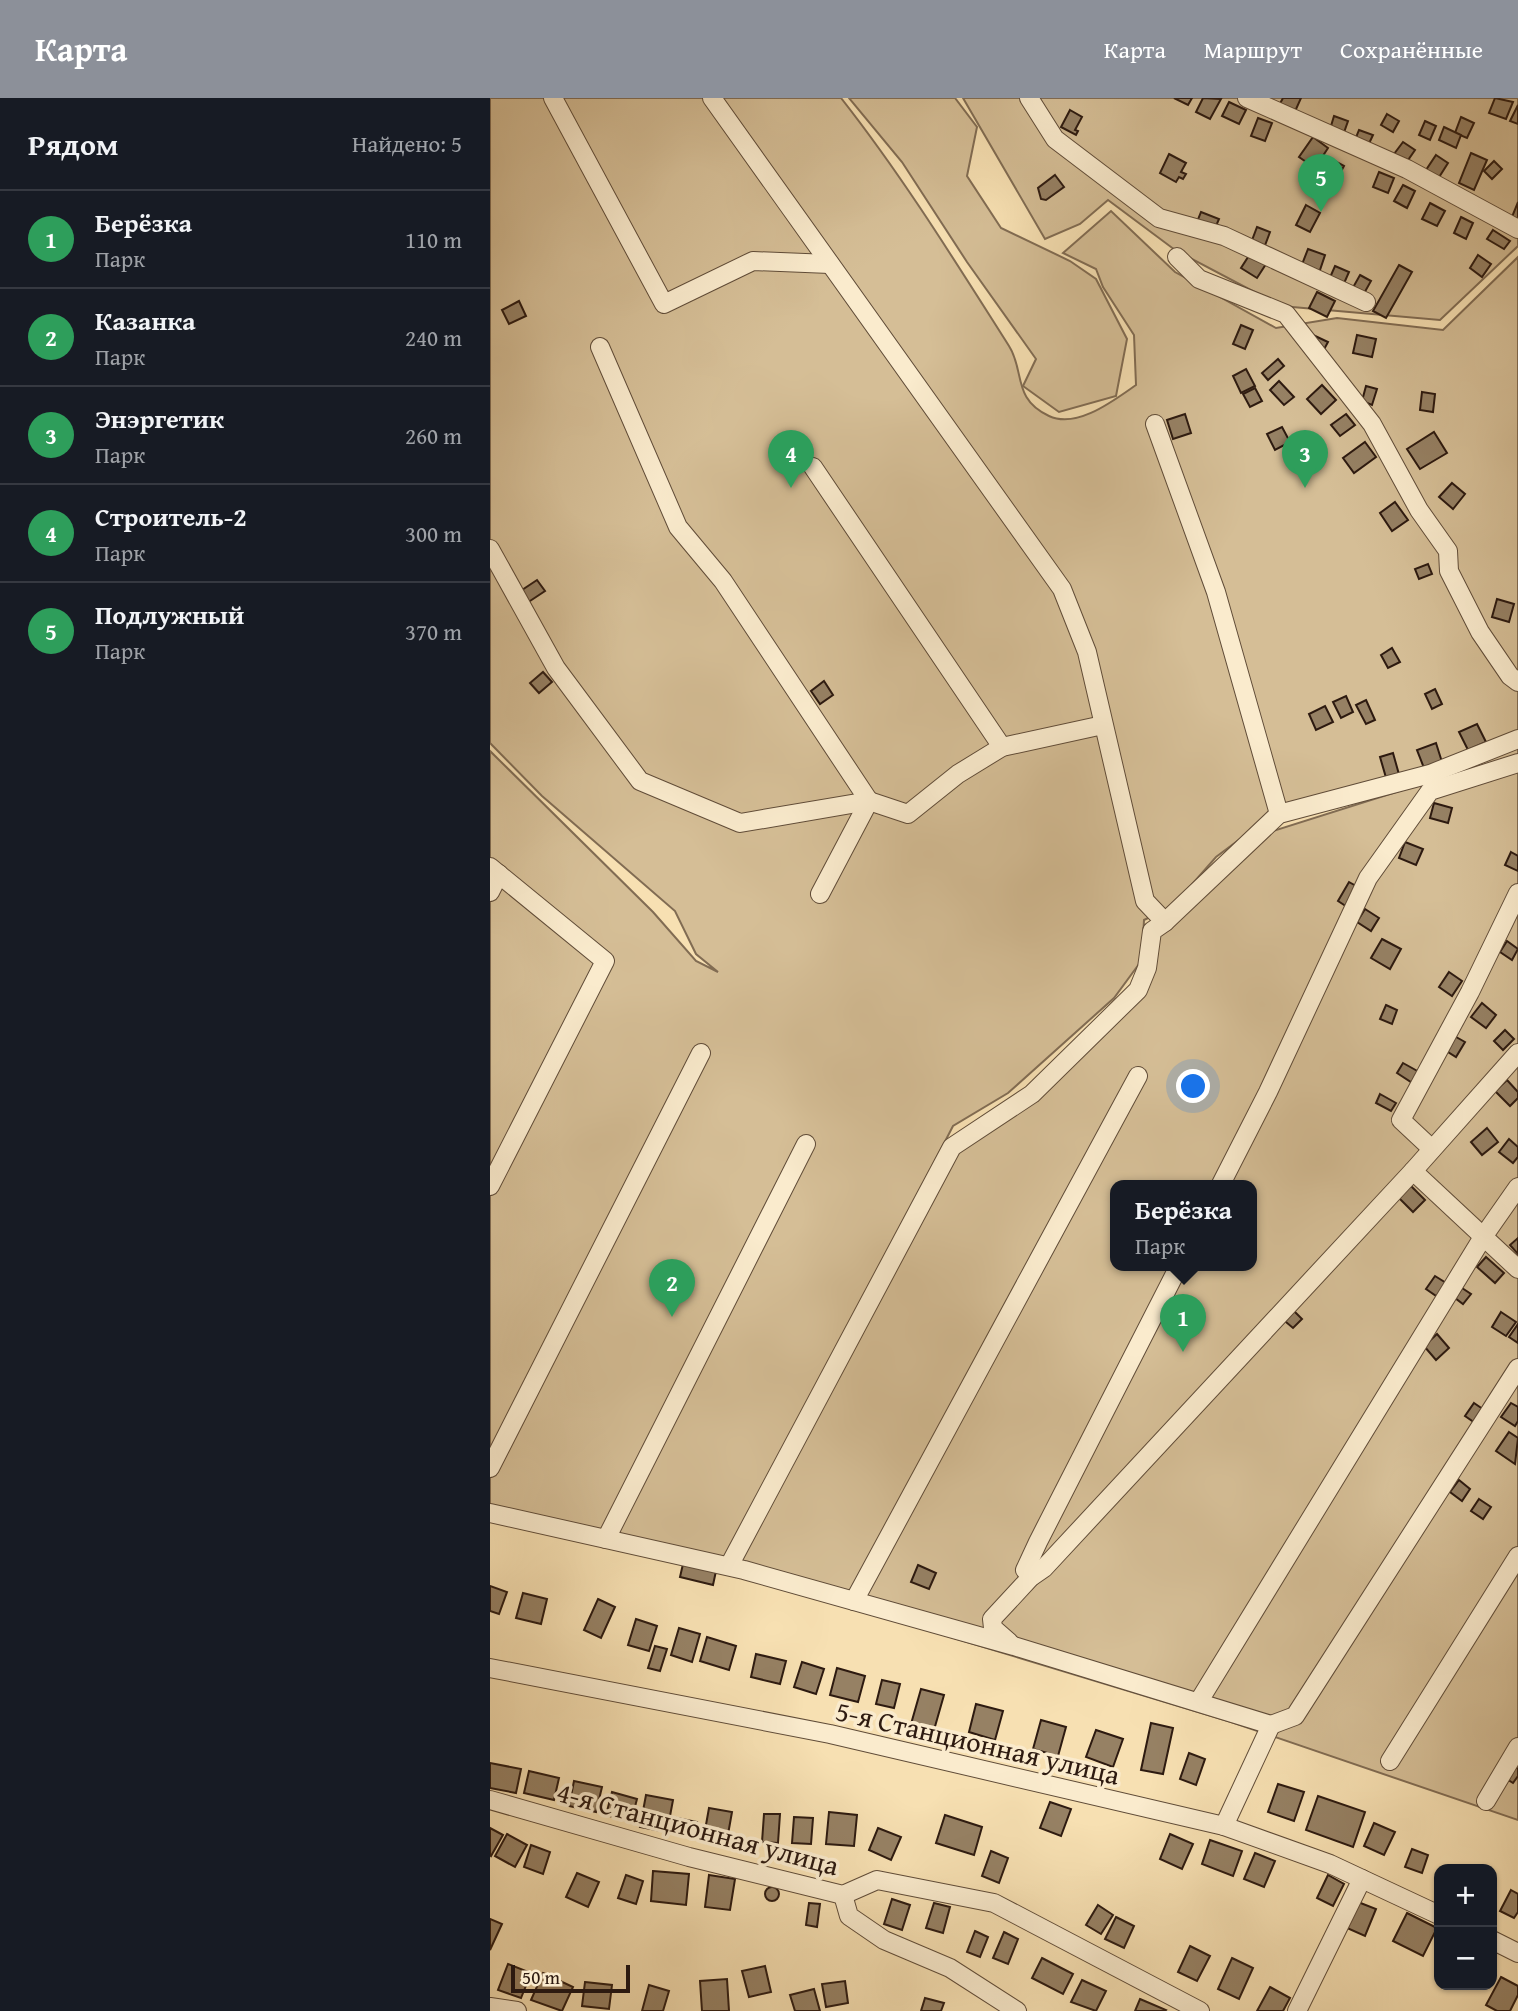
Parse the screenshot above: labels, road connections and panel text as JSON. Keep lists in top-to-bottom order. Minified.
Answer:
{"streets":{"street":["5-я Станционная улица","4-я Станционная улица"]},"scale_bar":"50 m","page":{"header":"Карта","nav":["Карта","Маршрут","Сохранённые"],"heading":["Рядом","Найдено: 5"],"pins":["5","3","4","2","1"],"list":[{"mark":"1","name":"Берёзка","note":"Парк","value":"110 m"},{"mark":"2","name":"Казанка","note":"Парк","value":"240 m"},{"mark":"3","name":"Энэргетик","note":"Парк","value":"260 m"},{"mark":"4","name":"Строитель-2","note":"Парк","value":"300 m"},{"mark":"5","name":"Подлужный","note":"Парк","value":"370 m"}],"popup":["Берёзка","Парк"],"map_buttons":["+","−"],"scale":"50 m"}}
